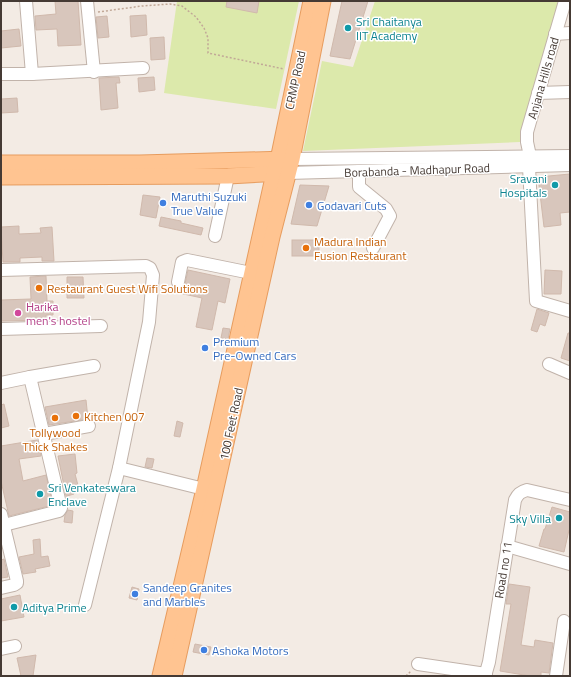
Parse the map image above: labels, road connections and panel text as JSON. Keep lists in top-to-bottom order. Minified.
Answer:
{"streets":{"main road":["CRMP Road","100 Feet Road"],"street":["Anjana Hills road","Borabanda - Madhapur Road","Road no 11"]},"crossings":[["Anjana Hills road","Borabanda - Madhapur Road"],["CRMP Road","Borabanda - Madhapur Road"],["CRMP Road","100 Feet Road"],["Borabanda - Madhapur Road","100 Feet Road"]],"places":["Sri Chaitanya IIT Academy","Sravani Hospitals","Maruthi Suzuki True Value","Godavari Cuts","Madura Indian Fusion Restaurant","Restaurant Guest Wifi Solutions","Harika men's hostel","Premium Pre-Owned Cars","Kitchen 007","Tollywood Thick Shakes","Sri Venkateswara Enclave","Sky Villa","Sandeep Granites and Marbles","Aditya Prime","Ashoka Motors"]}
